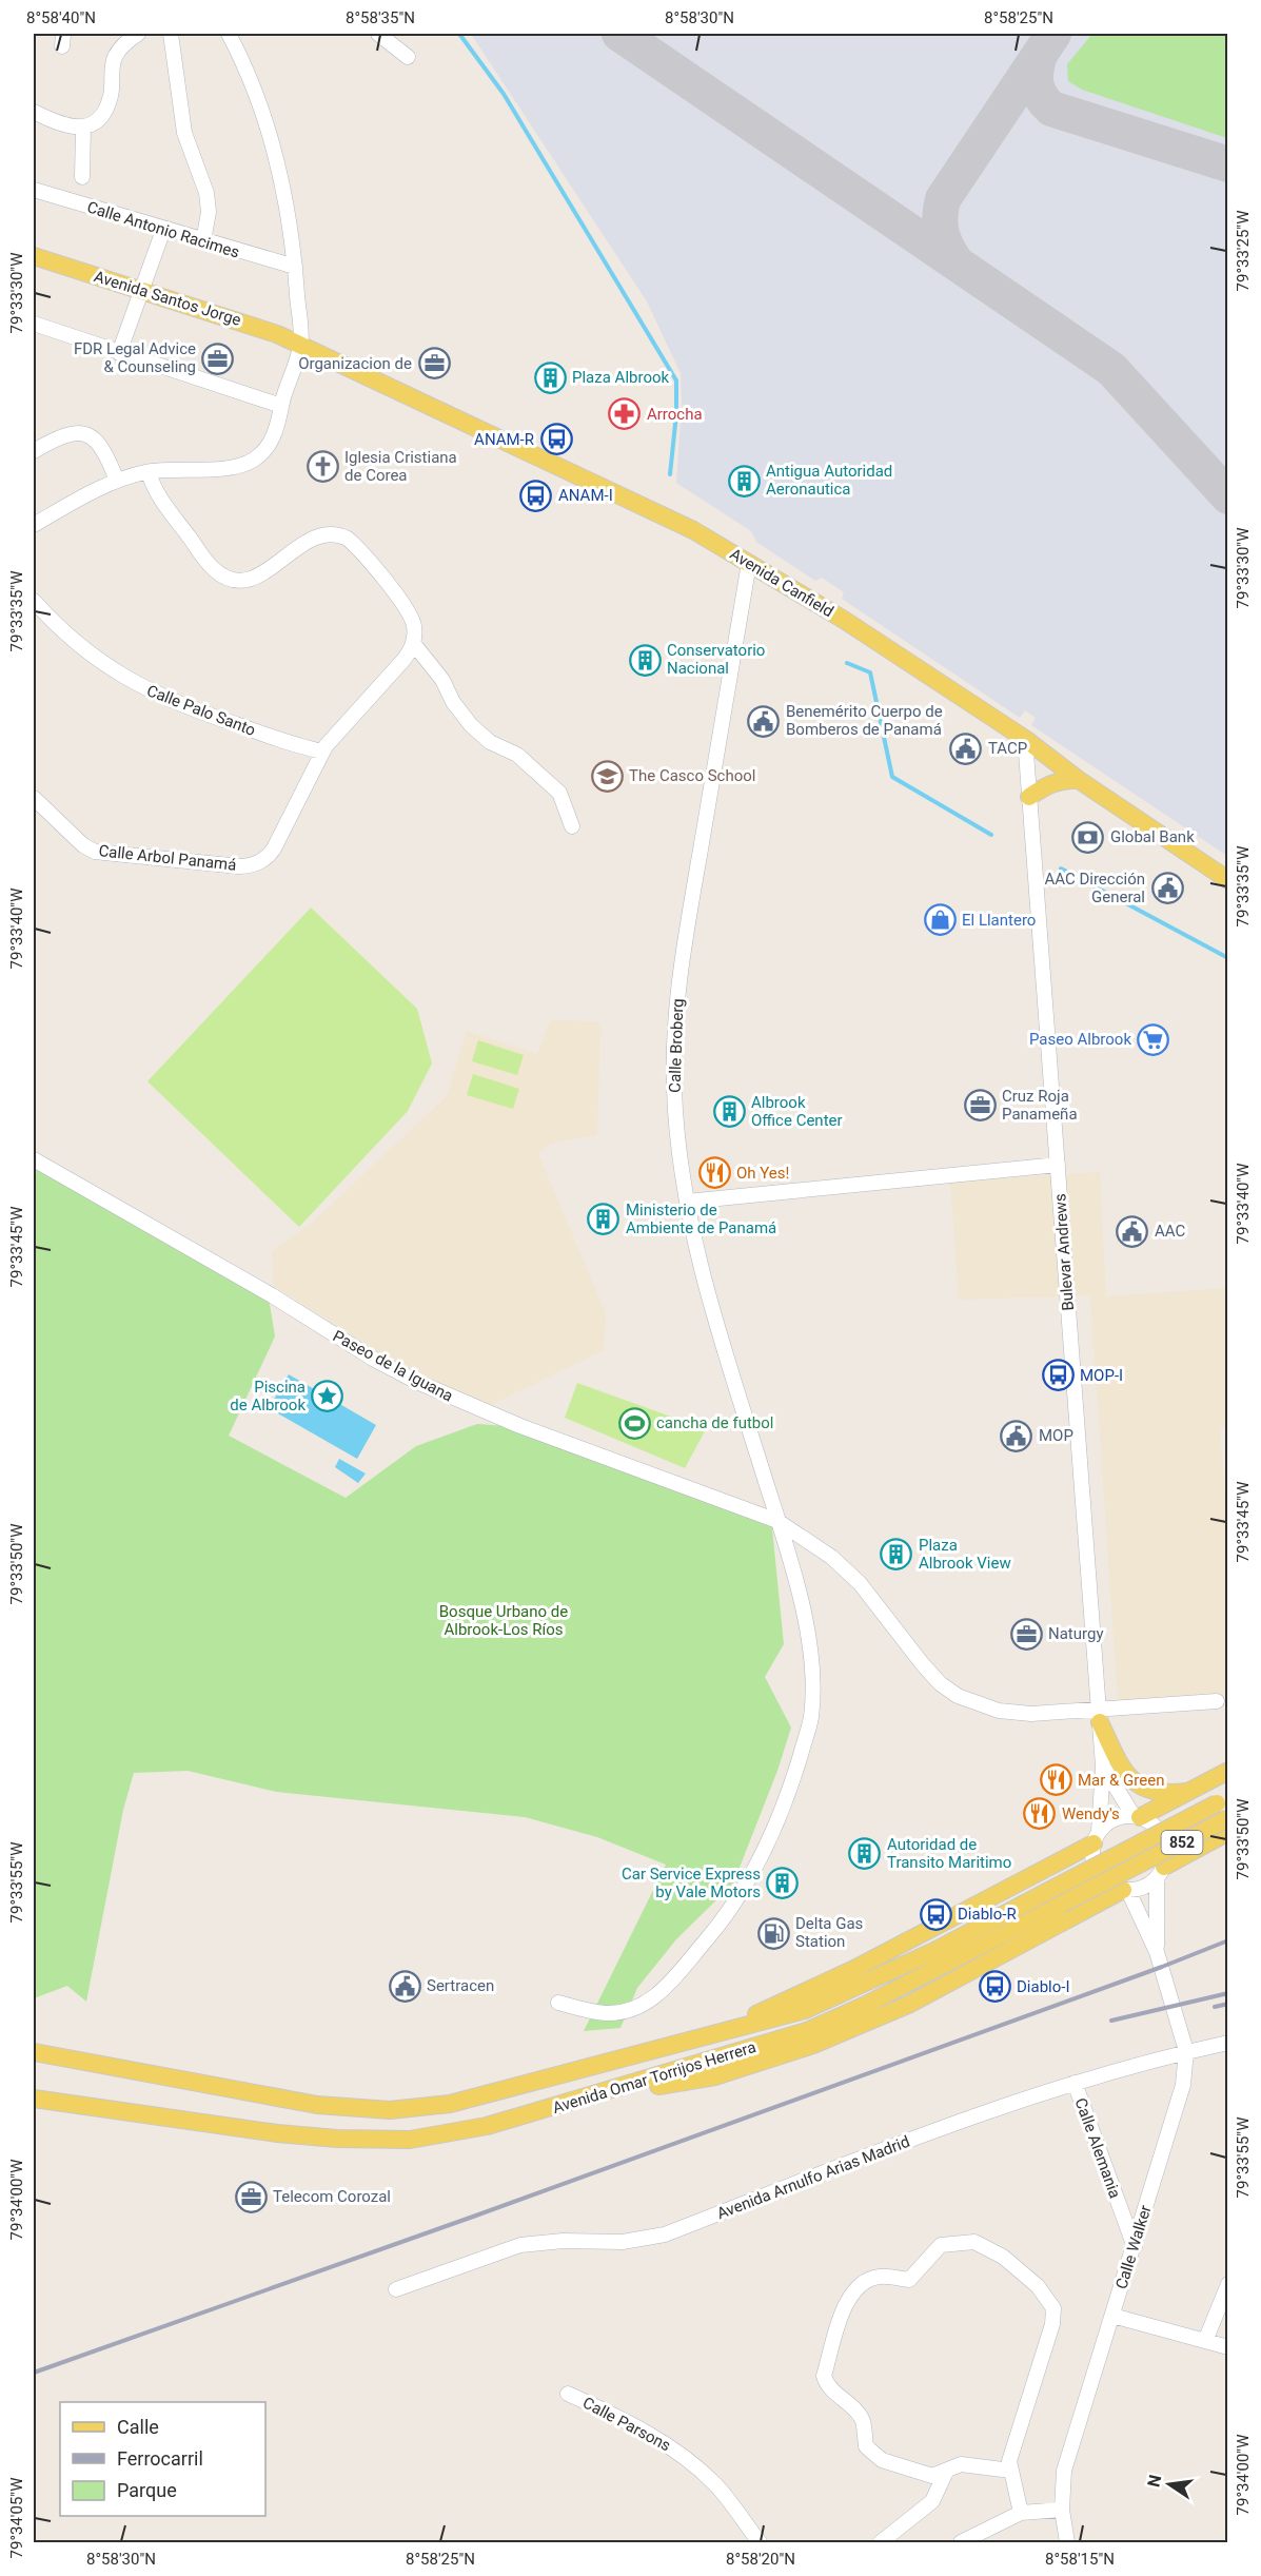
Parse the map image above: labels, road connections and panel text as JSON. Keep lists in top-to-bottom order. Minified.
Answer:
{"streets":{"main road":["Avenida Santos Jorge","Avenida Canfield","852","Avenida Omar Torrijos Herrera"],"street":["Calle Antonio Racimes","Calle Palo Santo","Calle Arbol Panamá","Calle Broberg","Bulevar Andrews","Paseo de la Iguana","Calle Alemania","Avenida Arnulfo Arias Madrid","Calle Walker","Calle Parsons"]},"crossings":[["Avenida Santos Jorge","Avenida Canfield"],["Avenida Canfield","Calle Broberg"],["Avenida Canfield","Bulevar Andrews"],["Calle Palo Santo","Calle Arbol Panamá"],["Calle Broberg","Paseo de la Iguana"],["Bulevar Andrews","Paseo de la Iguana"],["Bulevar Andrews","Calle Walker"],["Calle Alemania","Avenida Arnulfo Arias Madrid"],["Calle Alemania","Calle Walker"],["Avenida Arnulfo Arias Madrid","Calle Walker"]],"parks":["Bosque Urbano de Albrook-Los Ríos"],"places":{"office":["FDR Legal Advice & Counseling","Organizacion de","Cruz Roja Panameña","Naturgy","Telecom Corozal"],"building":["Plaza Albrook","Antigua Autoridad Aeronautica","Conservatorio Nacional","Albrook Office Center","Ministerio de Ambiente de Panamá","Plaza Albrook View","Autoridad de Transito Maritimo","Car Service Express by Vale Motors"],"pharmacy":["Arrocha"],"bus stop":["ANAM-R","ANAM-I","MOP-I","Diablo-R","Diablo-I"],"church":["Iglesia Cristiana de Corea"],"public building":["Benemérito Cuerpo de Bomberos de Panamá","TACP","AAC Dirección General","AAC","MOP","Sertracen"],"school or university":["The Casco School"],"bank":["Global Bank"],"shop":["El Llantero"],"supermarket":["Paseo Albrook"],"restaurant":["Oh Yes!","Mar & Green","Wendy's"],"place":["Piscina de Albrook"],"sports":["cancha de futbol"],"fuel station":["Delta Gas Station"]},"legend":["Calle","Ferrocarril","Parque"],"north":"left","coordinates":["8°58'40\"N","8°58'35\"N","8°58'30\"N","8°58'25\"N","79°33'25\"W","79°33'30\"W","79°33'35\"W","79°33'40\"W","79°33'45\"W","79°33'50\"W","79°33'55\"W","79°34'00\"W","79°34'05\"W","8°58'20\"N","8°58'15\"N"]}
